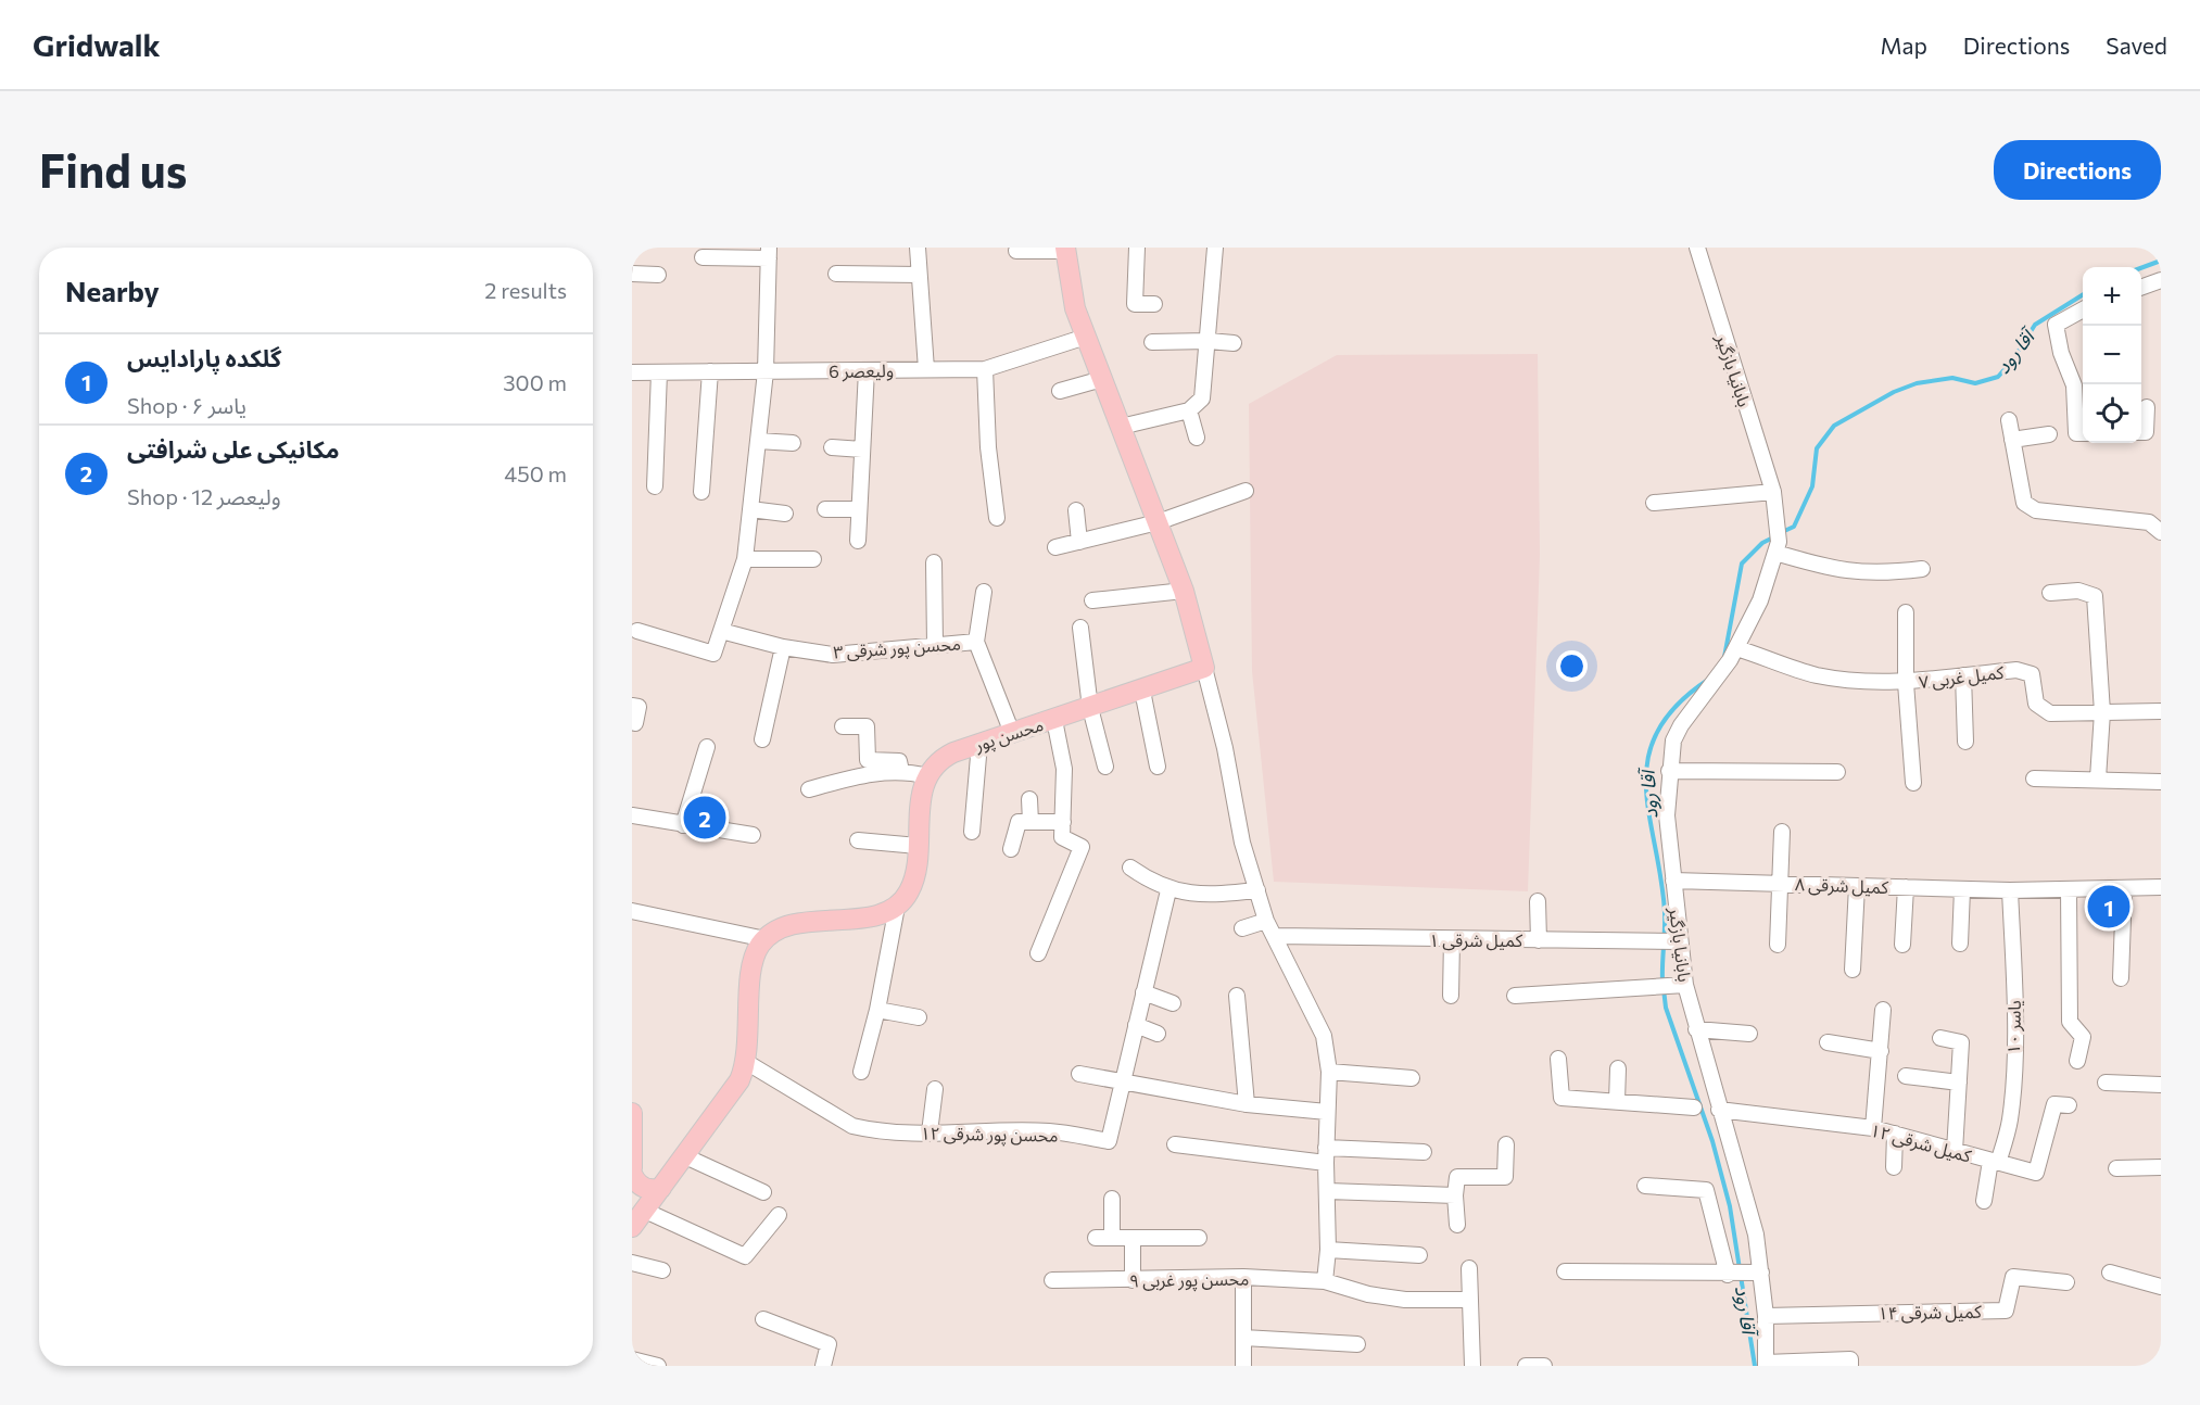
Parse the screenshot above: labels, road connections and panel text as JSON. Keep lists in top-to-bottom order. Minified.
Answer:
{"streets":{"main road":["محسن پور"],"street":["ولیعصر 6","بابانیا بازگیر","محسن پور شرقی ۳","کمیل غربی ۷","کمیل شرقی ۸","کمیل شرقی ۱","یاسر ۱۰","محسن پور شرقی ۱۲","کمیل شرقی ۱۲","محسن پور غربی ۹","کمیل شرقی ۱۴"]},"crossings":[["بابانیا بازگیر","کمیل غربی ۷"],["بابانیا بازگیر","کمیل شرقی ۸"],["بابانیا بازگیر","کمیل شرقی ۱"],["بابانیا بازگیر","کمیل شرقی ۱۲"],["بابانیا بازگیر","کمیل شرقی ۱۴"],["محسن پور شرقی ۳","محسن پور"],["کمیل شرقی ۸","یاسر ۱۰"],["یاسر ۱۰","کمیل شرقی ۱۲"]],"water":["آقا رود"],"page":{"header":"Gridwalk","nav":["Map","Directions","Saved"],"buttons":"Directions","title":"Find us","heading":["Nearby","2 results"],"map_buttons":["+","−"],"list":[{"mark":"1","name":"گلکده پارادایس","note":"Shop · یاسر ۶","value":"300 m"},{"mark":"2","name":"مکانیکی علی شرافتی","note":"Shop · ولیعصر 12","value":"450 m"}],"pins":["2","1"]}}
